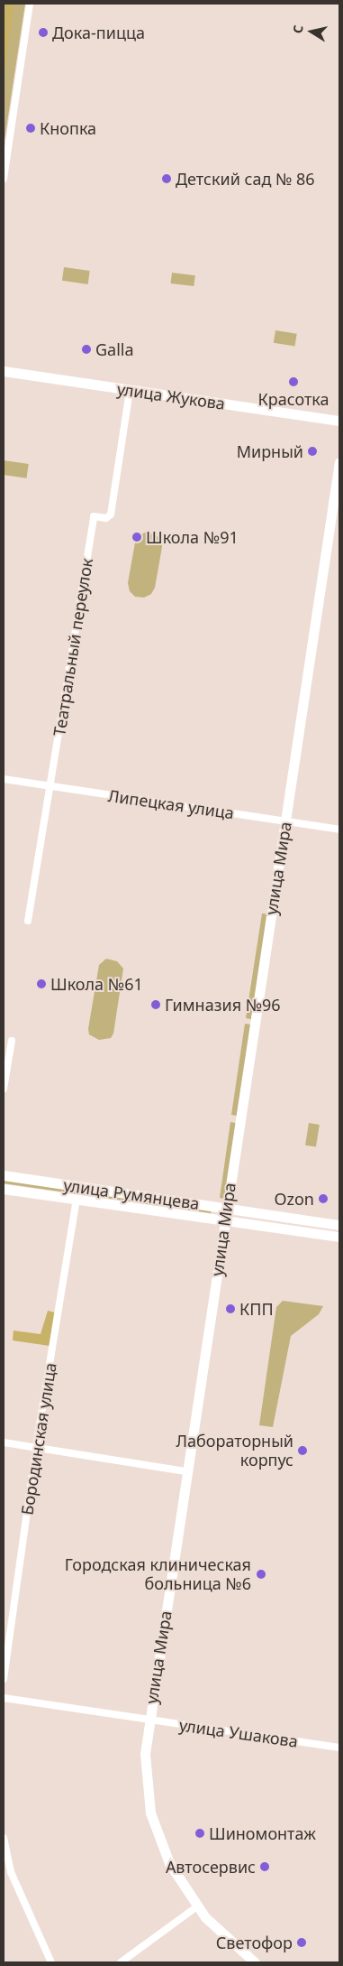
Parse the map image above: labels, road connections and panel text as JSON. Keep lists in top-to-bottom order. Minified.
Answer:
{"streets":{"main road":["улица Жукова","улица Мира","улица Румянцева"],"street":["Театральный переулок","Липецкая улица","Бородинская улица","улица Ушакова"]},"crossings":[["улица Жукова","Театральный переулок"],["Театральный переулок","Липецкая улица"],["Липецкая улица","улица Мира"],["улица Мира","улица Румянцева"],["улица Мира","улица Ушакова"],["улица Румянцева","Бородинская улица"]],"places":["Дока-пицца","Кнопка","Детский сад № 86","Galla","Красотка","Мирный","Школа №91","Школа №61","Гимназия №96","Ozon","КПП","Лабораторный корпус","Городская клиническая больница №6","Шиномонтаж","Автосервис","Светофор"],"north":"left"}
